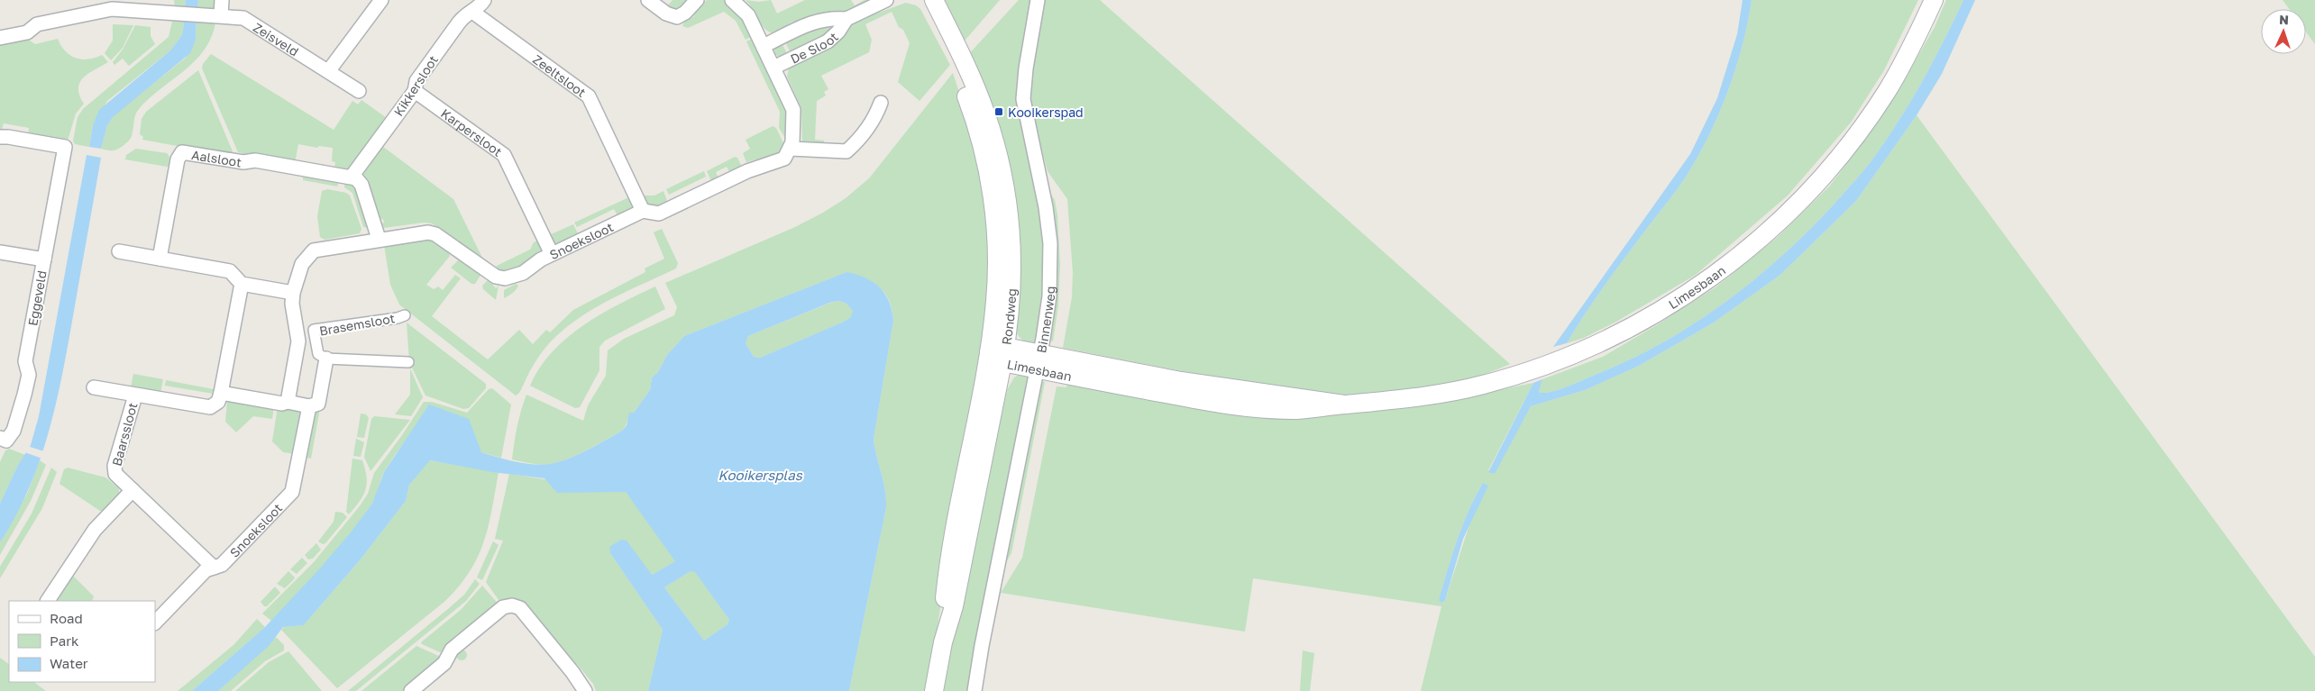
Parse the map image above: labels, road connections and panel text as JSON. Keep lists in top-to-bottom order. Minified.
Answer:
{"streets":{"main road":["Limesbaan","Rondweg"],"street":["Zeisveld","De Sloot","Zeeltsloot","Kikkersloot","Karpersloot","Aalsloot","Snoeksloot","Eggeveld","Binnenweg","Brasemsloot","Baarssloot"]},"crossings":[["Zeeltsloot","Kikkersloot"],["Zeeltsloot","Snoeksloot"],["Kikkersloot","Karpersloot"],["Kikkersloot","Aalsloot"],["Karpersloot","Snoeksloot"],["Snoeksloot","Brasemsloot"],["Snoeksloot","Baarssloot"],["Limesbaan","Rondweg"],["Limesbaan","Binnenweg"]],"water":["Kooikersplas"],"places":{"transit":["Kooikerspad"]},"legend":["Road","Park","Water"],"north":"top"}
